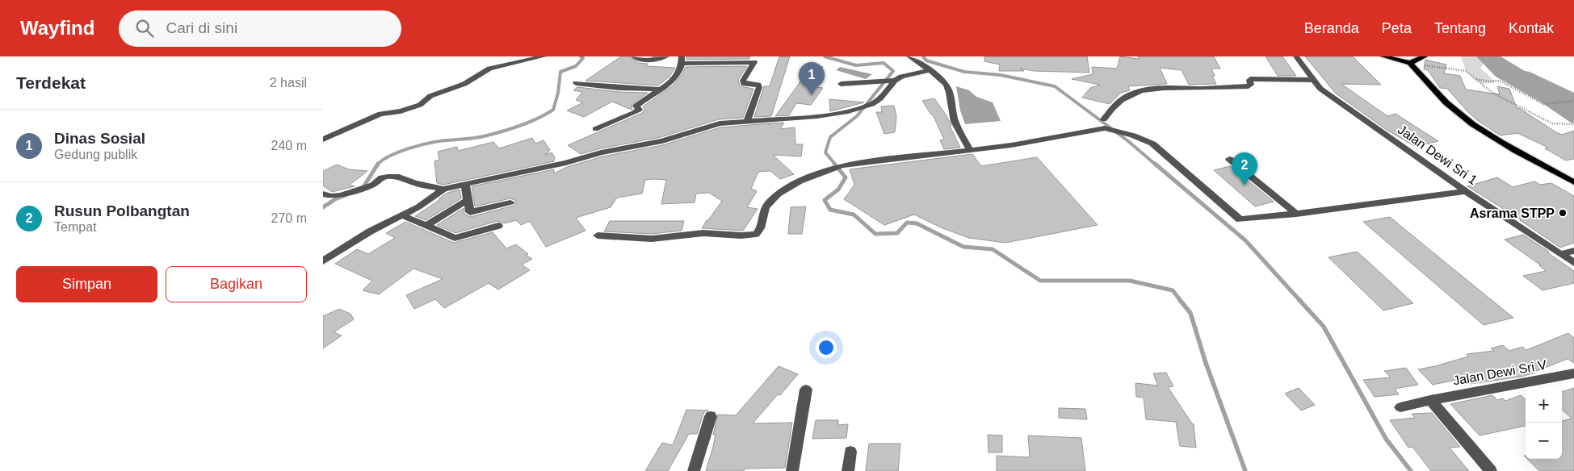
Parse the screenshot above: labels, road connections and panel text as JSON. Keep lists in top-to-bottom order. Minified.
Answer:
{"streets":{"street":["Jalan Dewi Sri 1","Jalan Dewi Sri V"]},"places":["Asrama STPP"],"page":{"header":"Wayfind","search":"Cari di sini","nav":["Beranda","Peta","Tentang","Kontak"],"heading":["Terdekat","2 hasil"],"pins":["1","2"],"list":[{"mark":"1","name":"Dinas Sosial","note":"Gedung publik","value":"240 m"},{"mark":"2","name":"Rusun Polbangtan","note":"Tempat","value":"270 m"}],"buttons":["Simpan","Bagikan"],"map_buttons":["+","−"]}}
